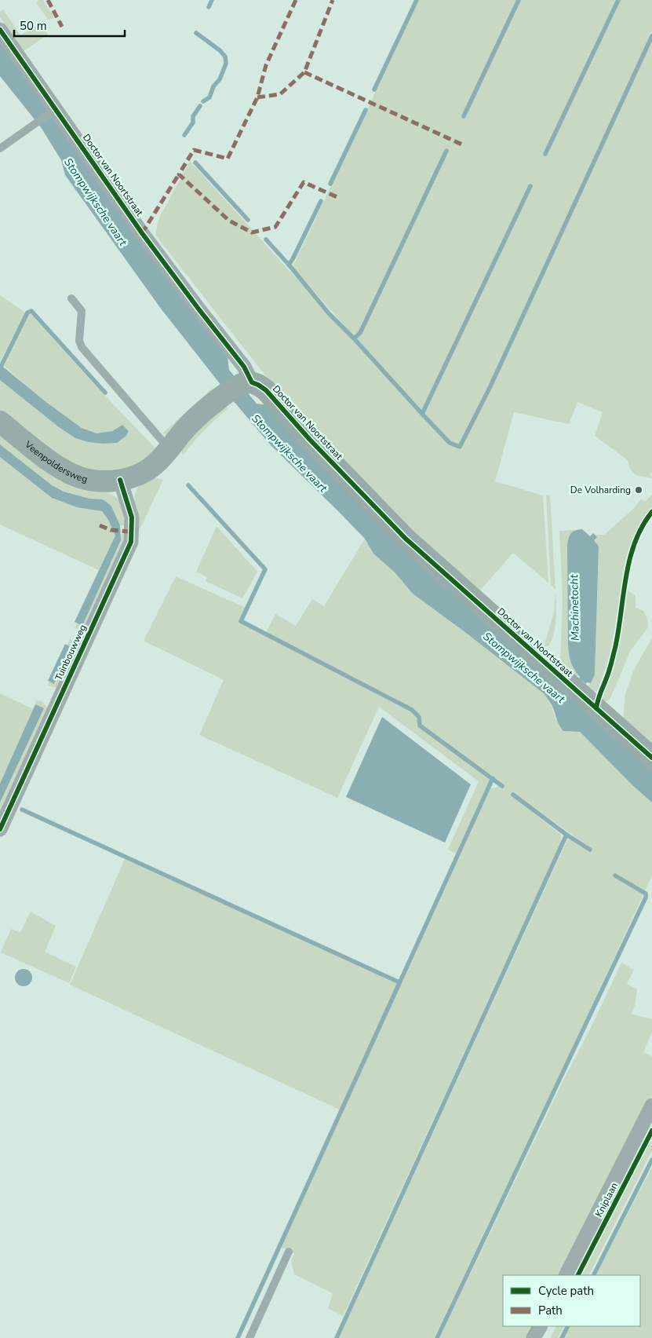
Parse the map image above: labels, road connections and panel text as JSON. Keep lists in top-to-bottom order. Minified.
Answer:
{"streets":{"street":["Doctor van Noortstraat","Veenpoldersweg","Tuinbouwweg","Kniplaan"]},"crossings":[["Veenpoldersweg","Tuinbouwweg"]],"water":["Stompwijksche vaart","Machinetocht"],"places":["De Volharding"],"legend":["Cycle path","Path"],"scale_bar":"50 m"}
